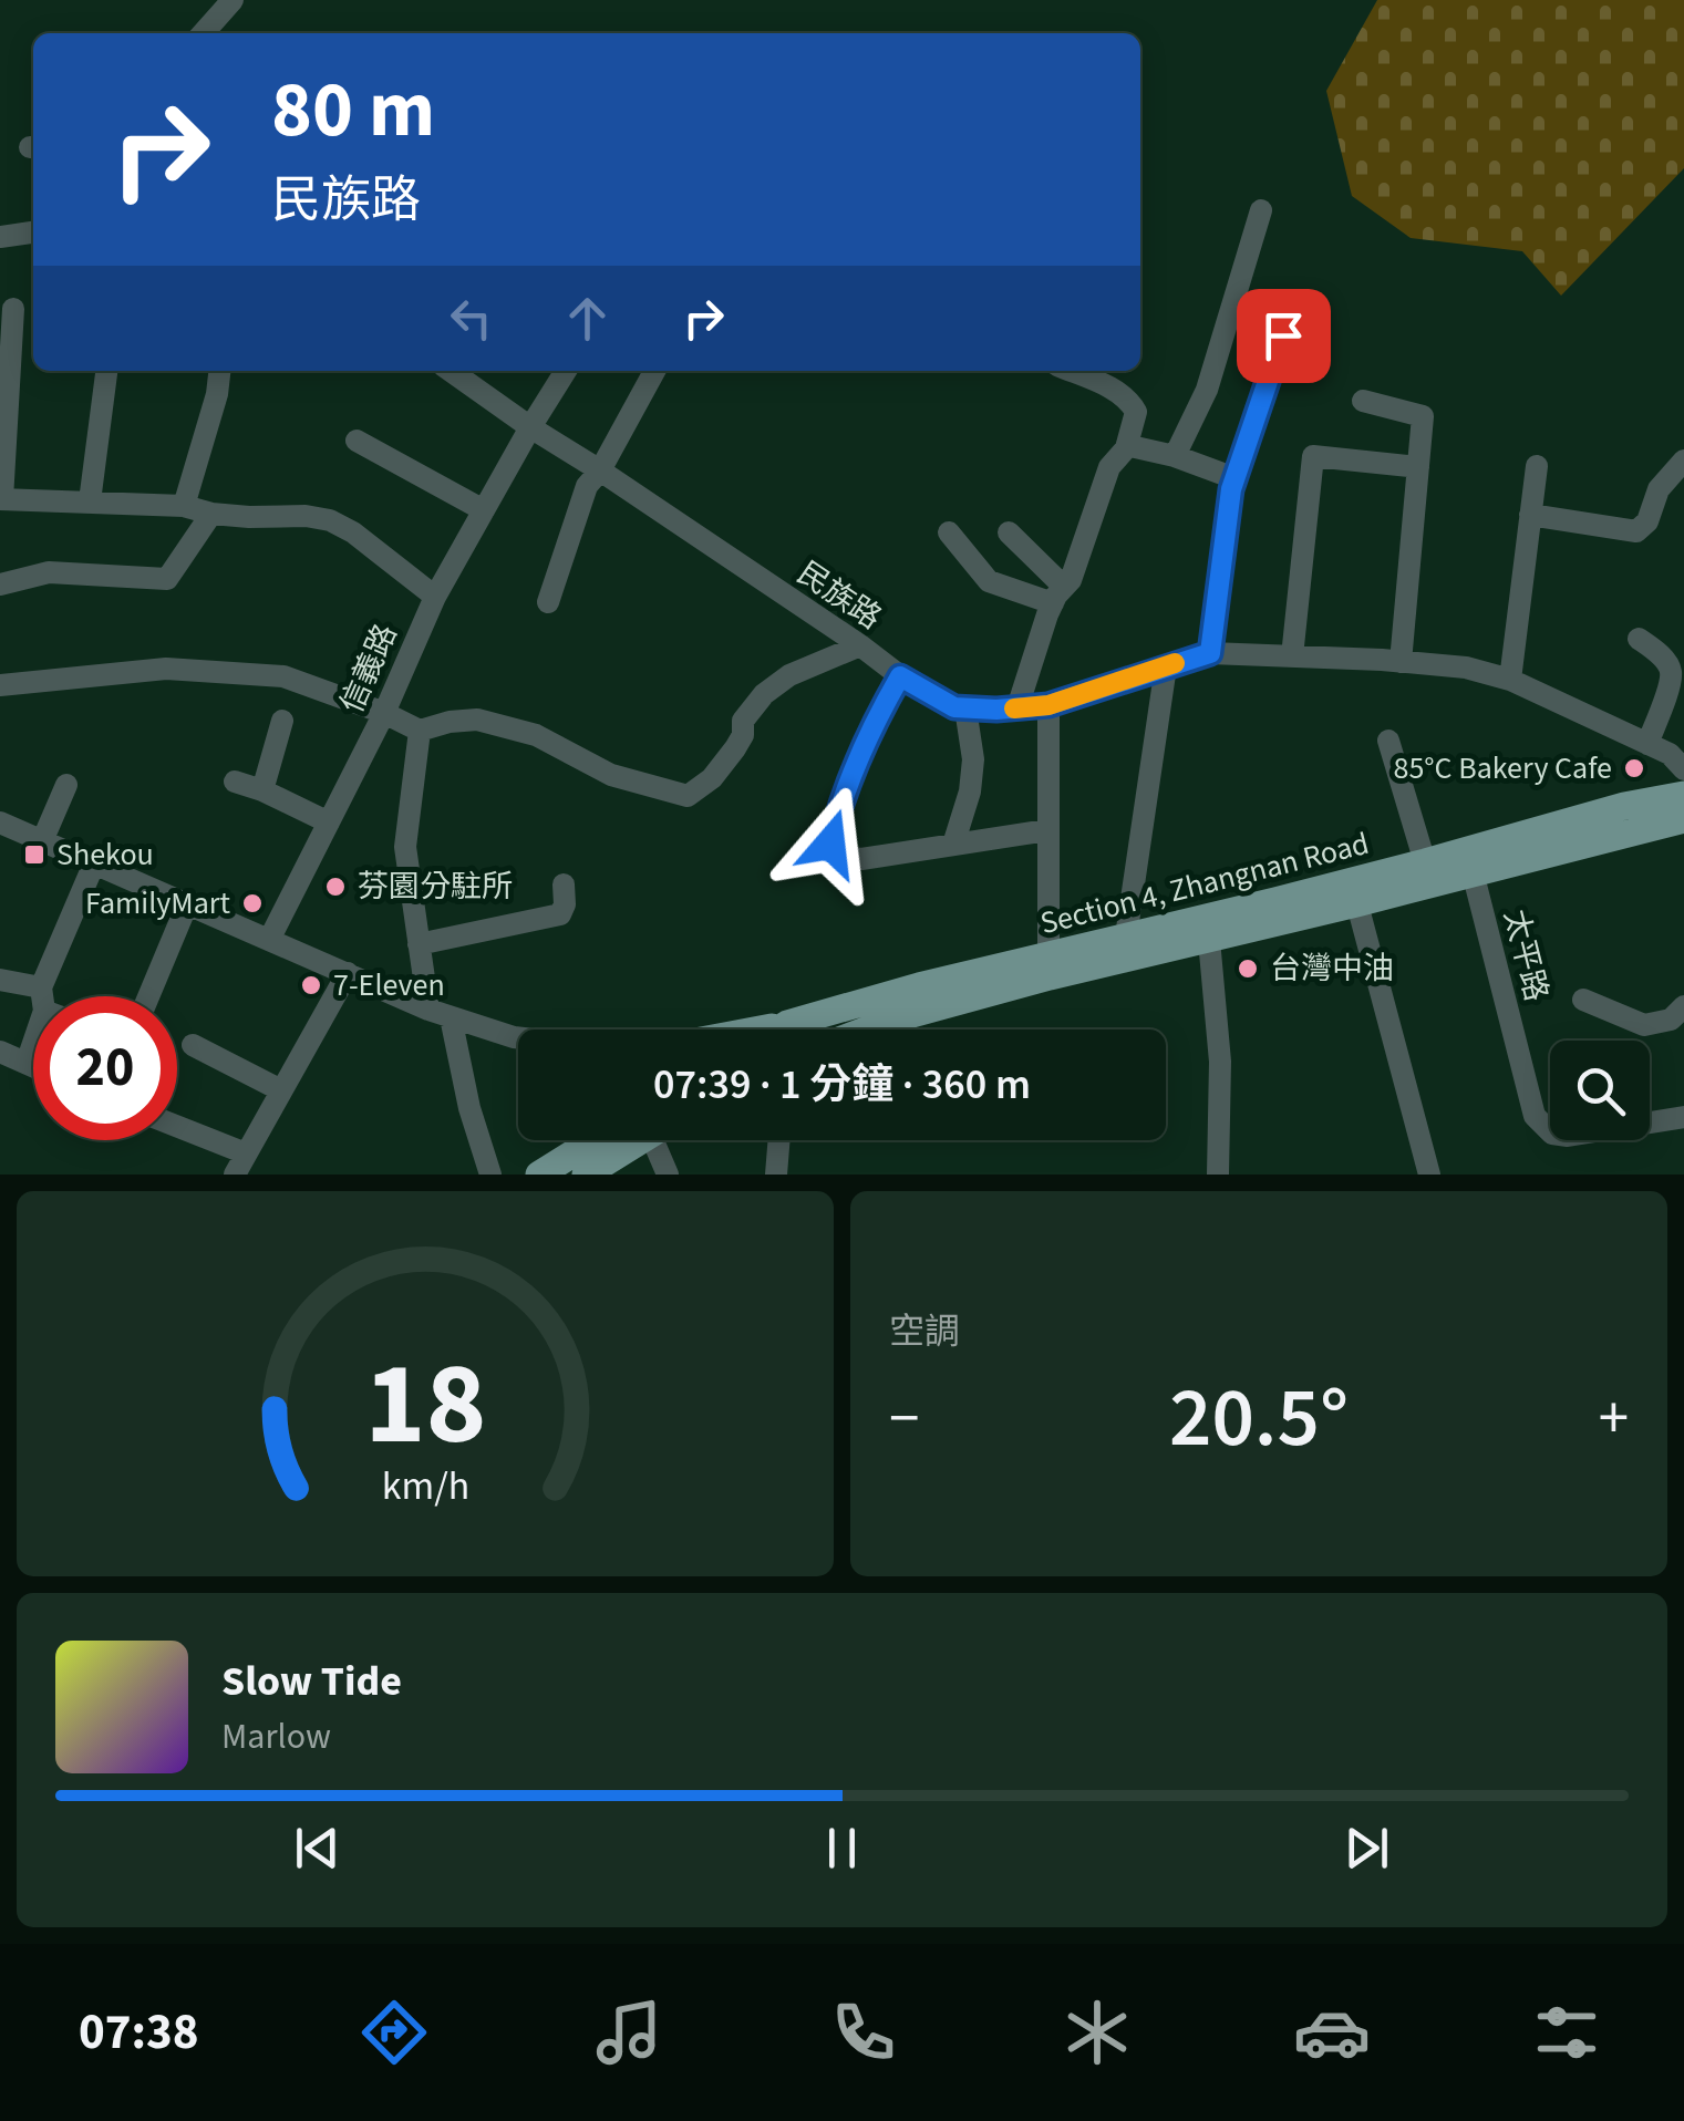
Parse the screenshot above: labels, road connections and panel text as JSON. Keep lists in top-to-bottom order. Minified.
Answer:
{"streets":{"main road":["Section 4, Zhangnan Road"],"street":["民族路","信義路","太平路"]},"crossings":[["民族路","信義路"],["Section 4, Zhangnan Road","太平路"]],"places":{"other":["85°C Bakery Cafe","芬園分駐所","FamilyMart","台灣中油","7-Eleven"],"transit":["Shekou"]},"page":{"turn":["80 m","民族路"],"limit":"20","trip":"07:39 · 1 分鐘 · 360 m","tile":"空調","heat":["−","20.5°","+"],"song":["Slow Tide","Marlow"],"tabs":"07:38","gauge":["18","km/h"]}}
